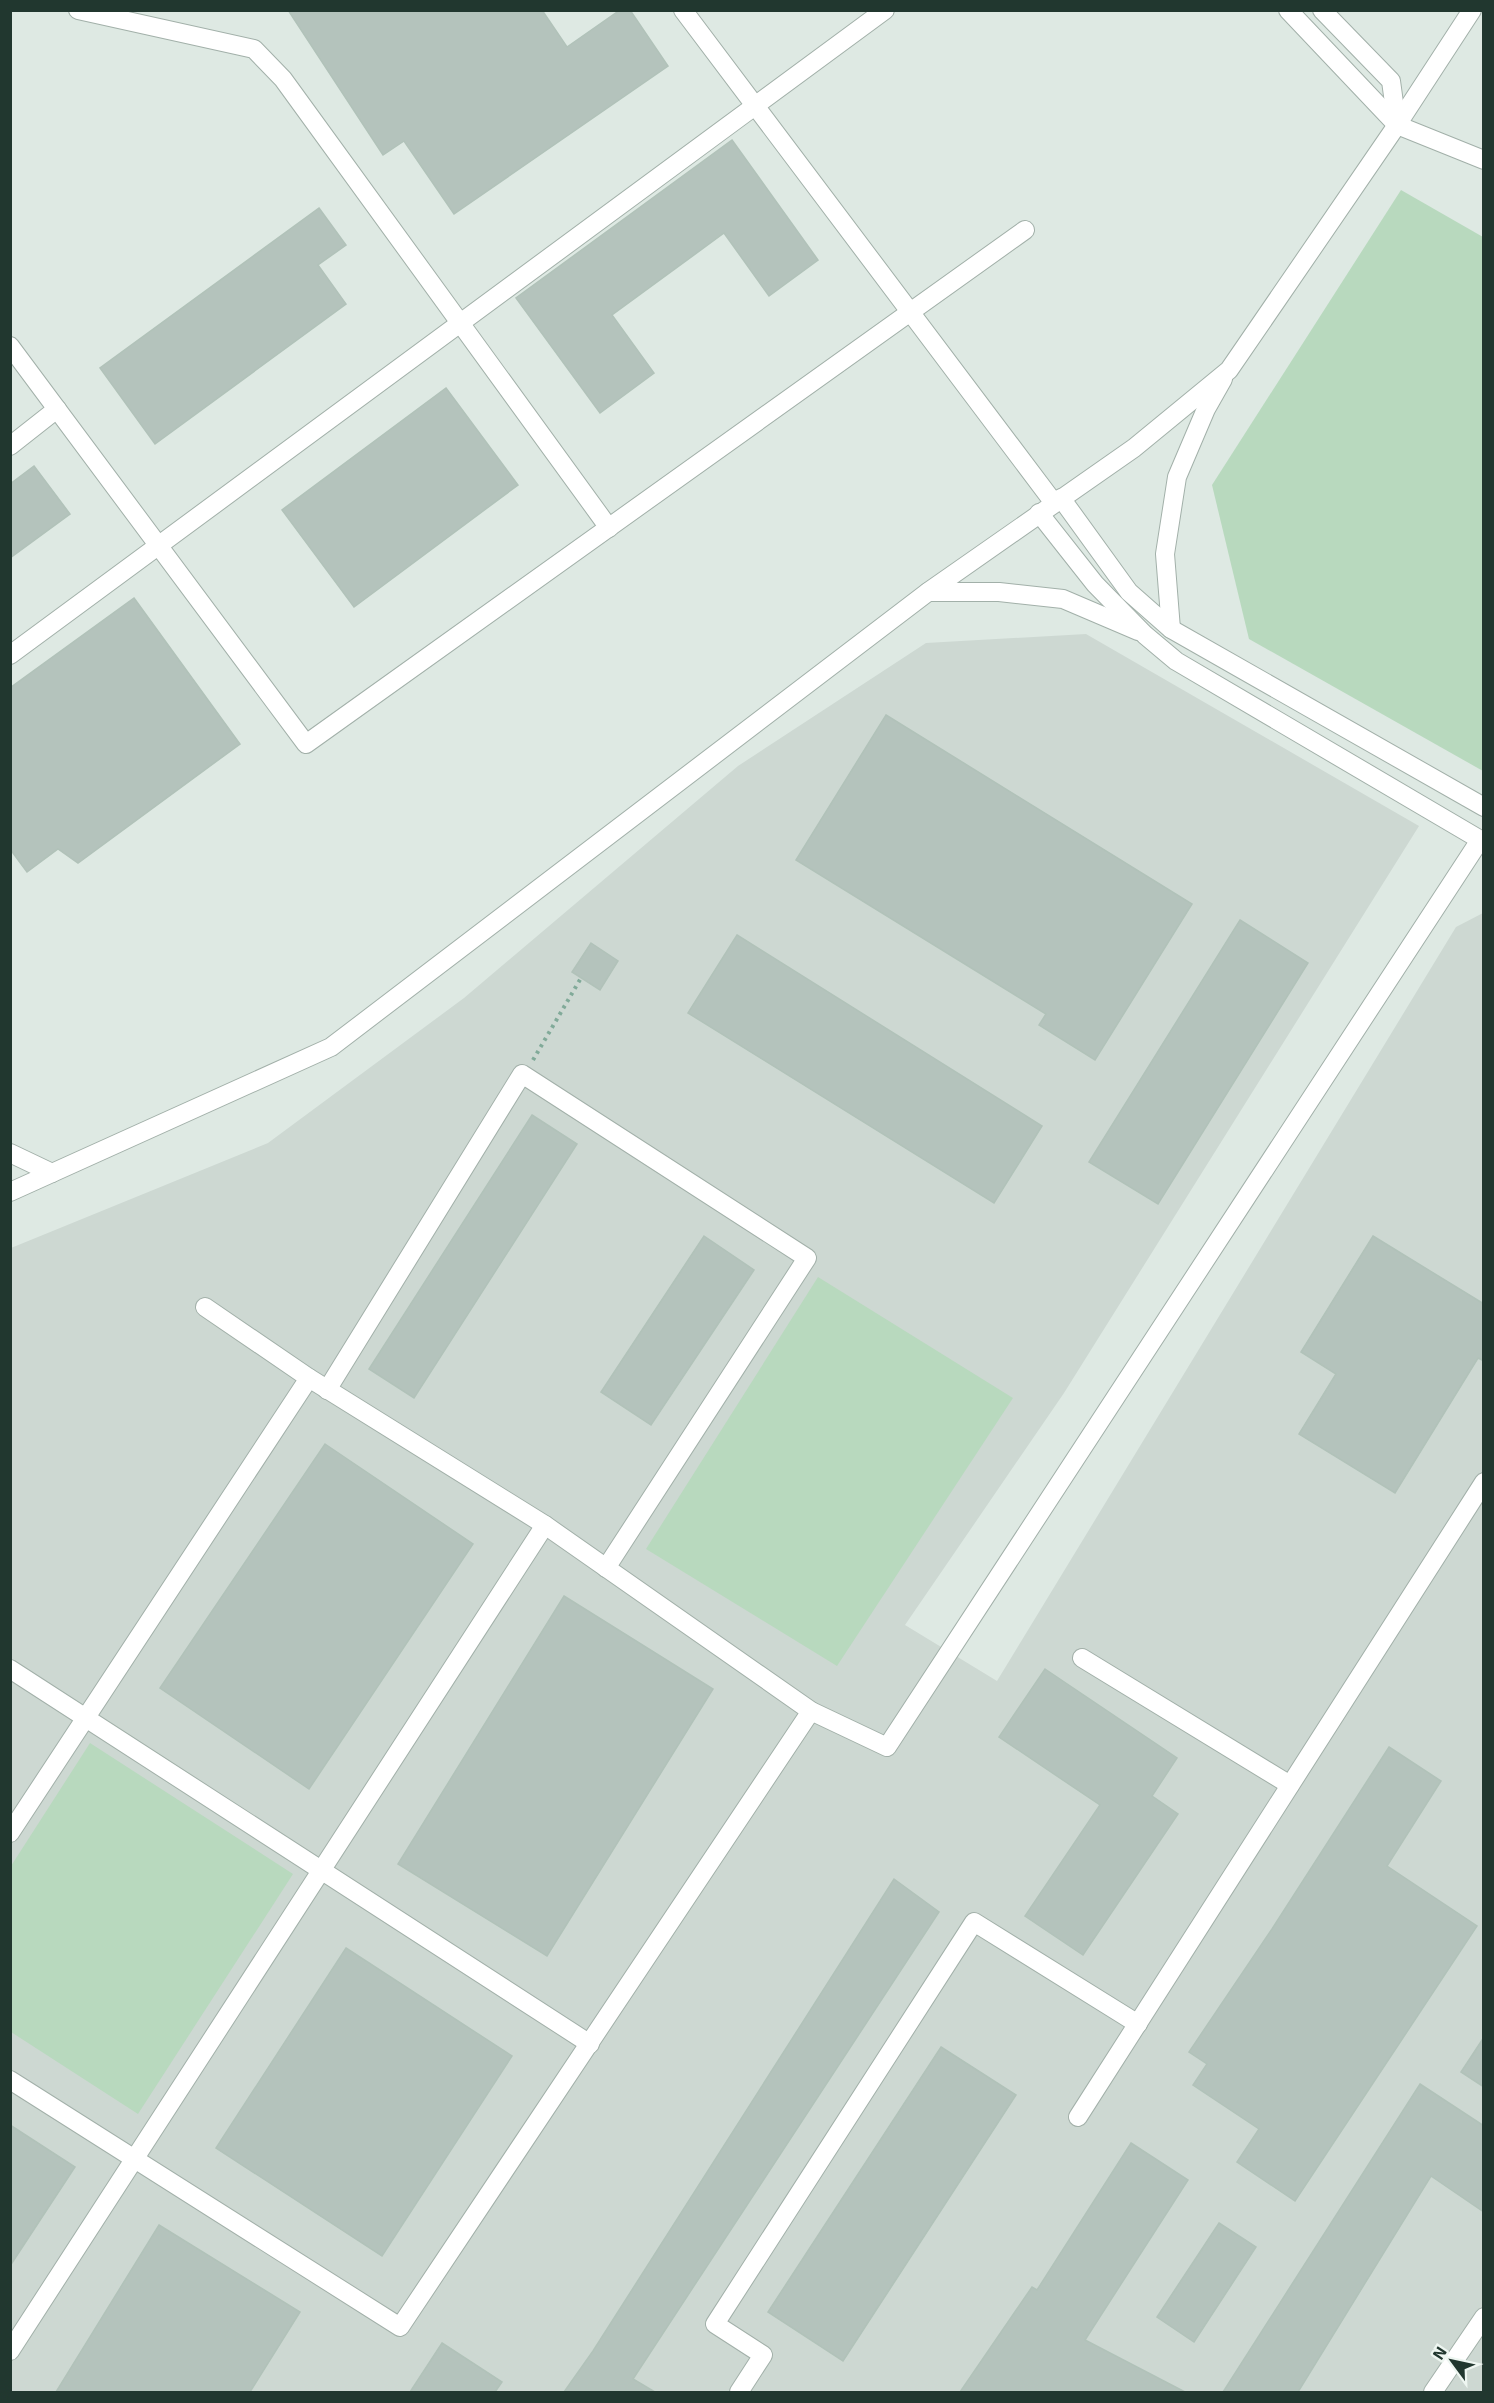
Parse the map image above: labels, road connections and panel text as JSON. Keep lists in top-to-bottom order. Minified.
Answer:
{"north":"top left"}
